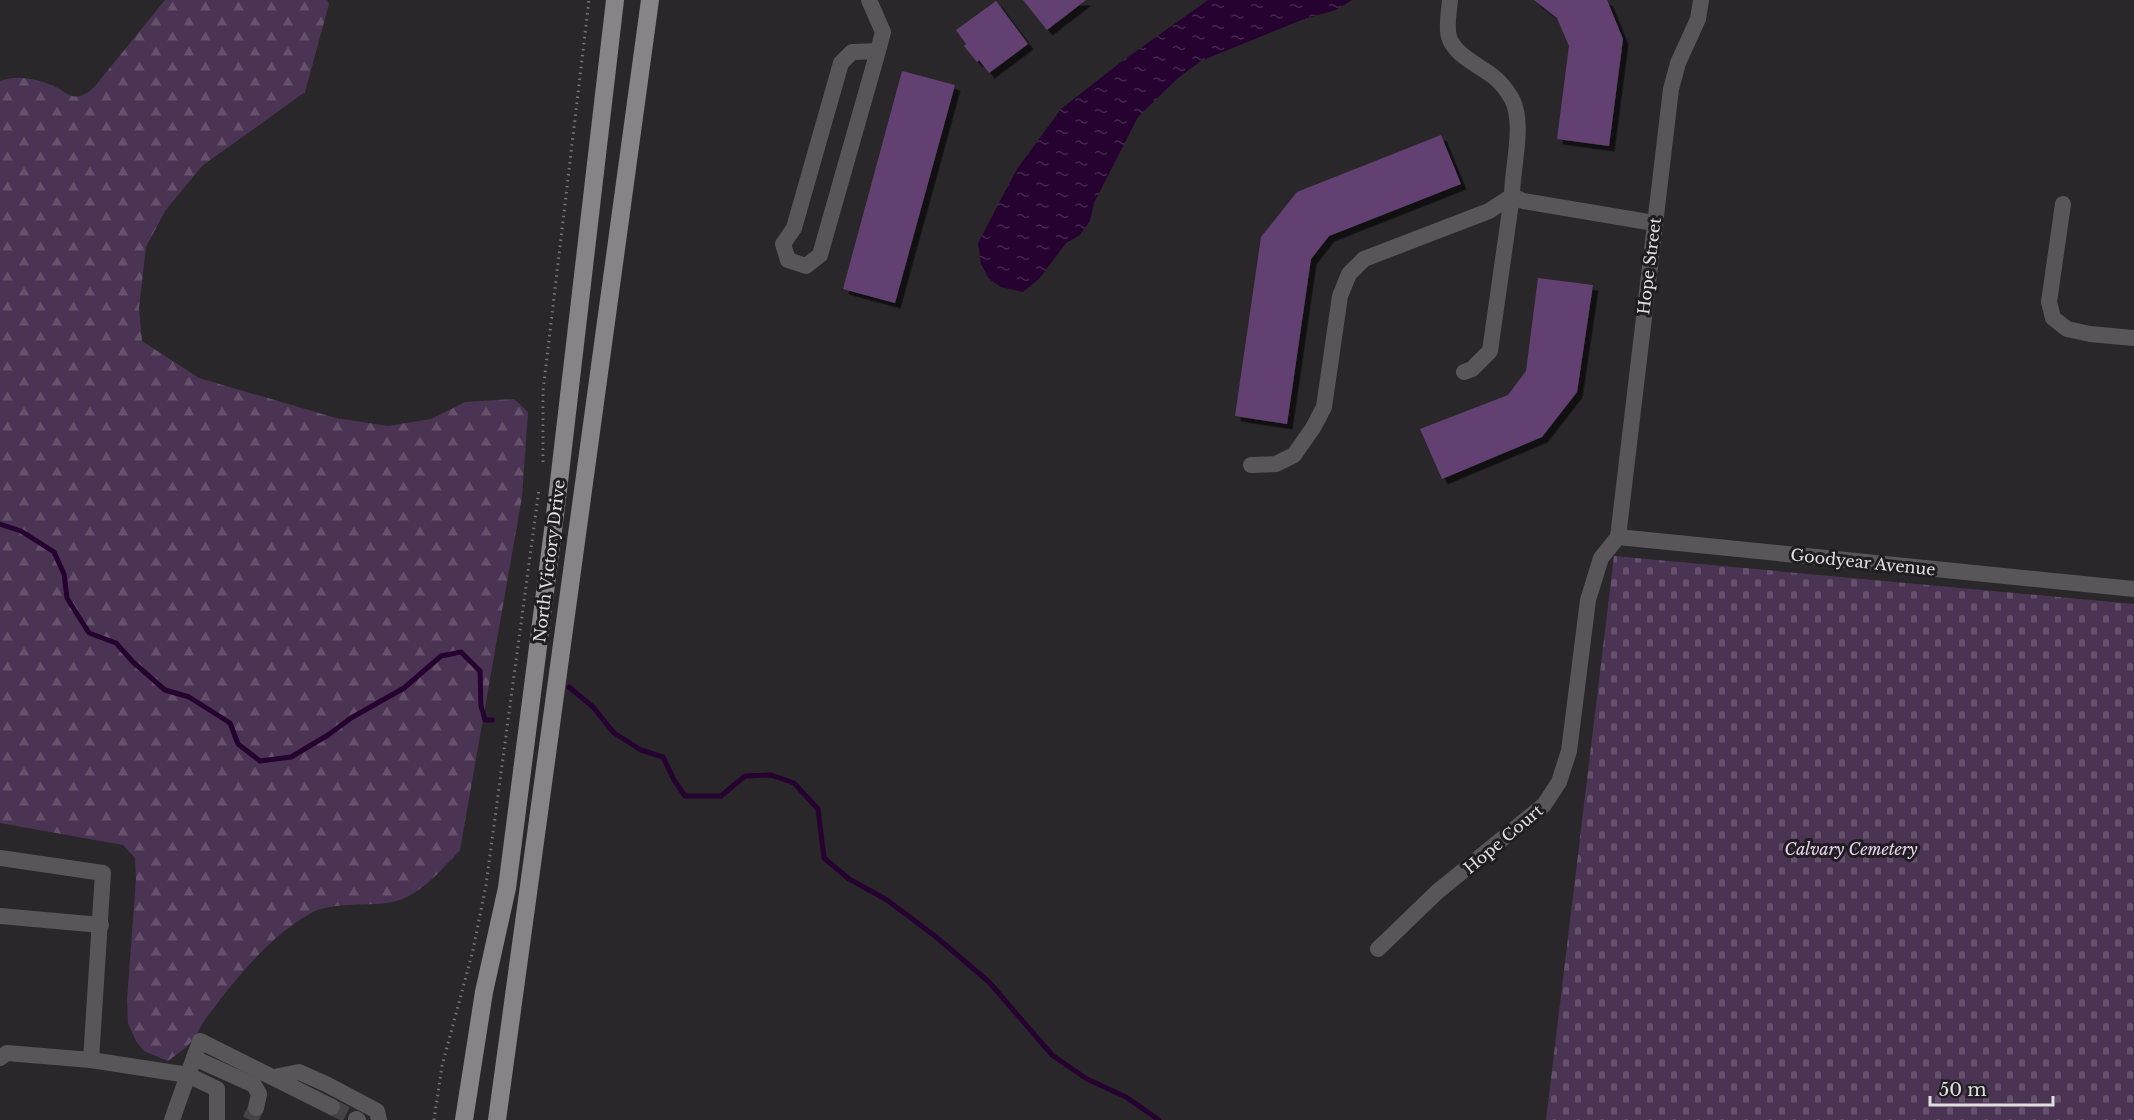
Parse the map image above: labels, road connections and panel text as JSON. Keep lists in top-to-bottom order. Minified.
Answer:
{"streets":{"main road":["North Victory Drive"],"street":["Hope Street","Goodyear Avenue","Hope Court"]},"crossings":[["Hope Street","Goodyear Avenue"],["Hope Street","Hope Court"],["Goodyear Avenue","Hope Court"]],"parks":["Calvary Cemetery"],"scale_bar":"50 m"}
